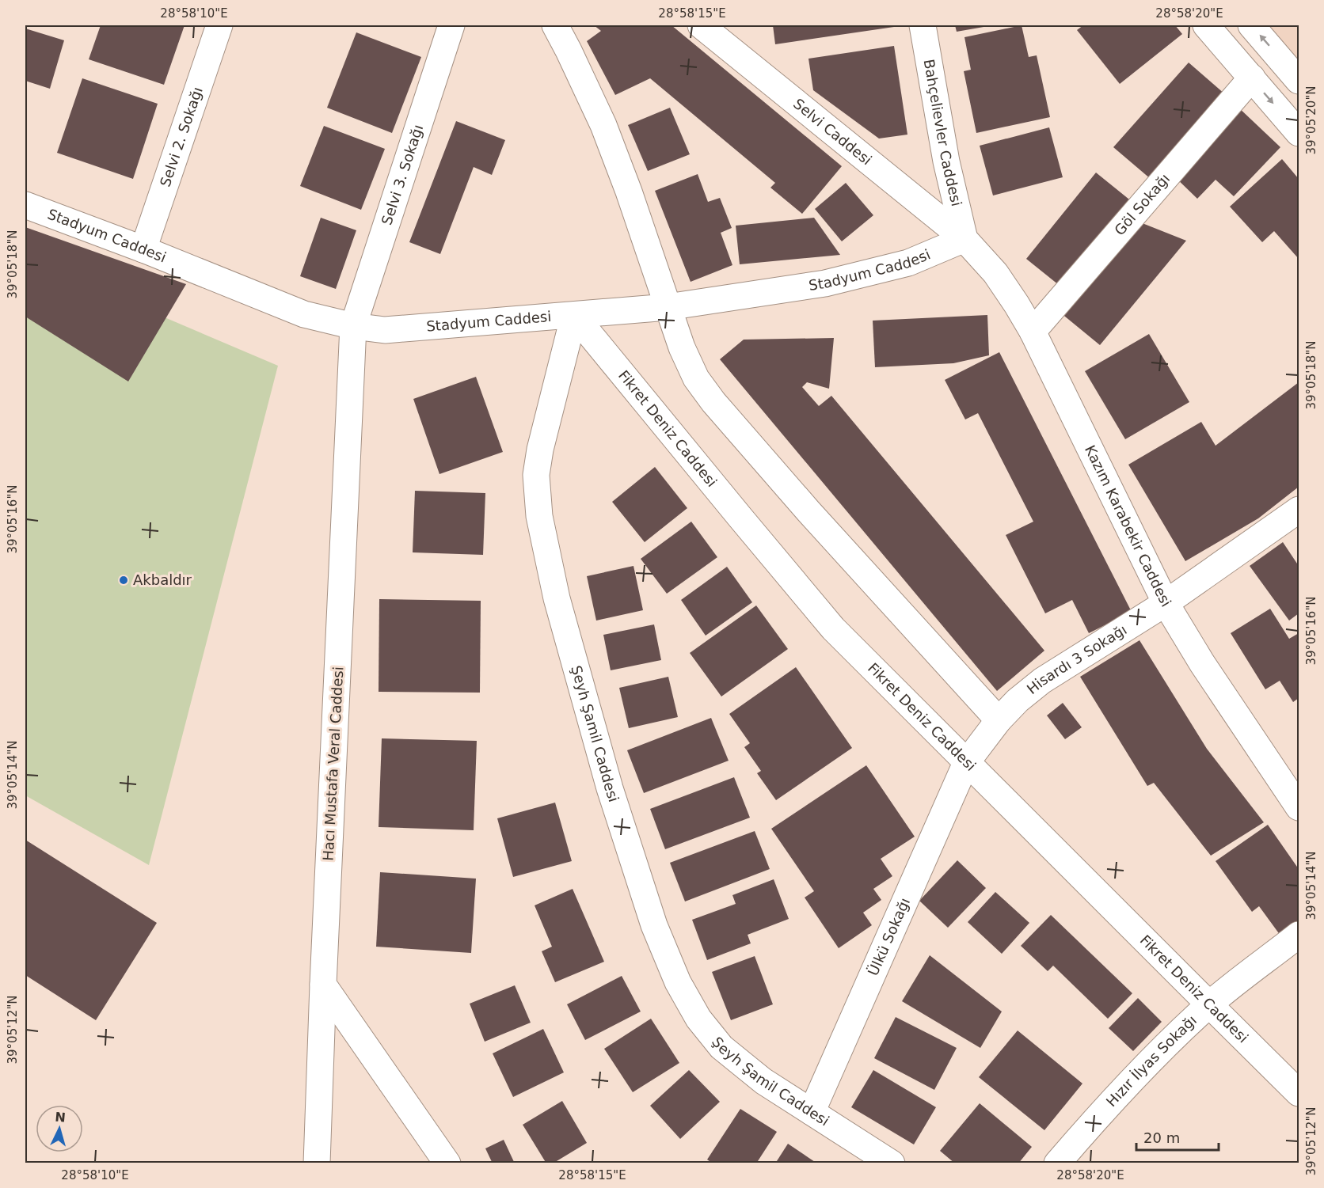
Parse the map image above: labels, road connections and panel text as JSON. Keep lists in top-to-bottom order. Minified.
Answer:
{"streets":{"street":["Selvi Caddesi","Bahçelievler Caddesi","Selvi 2. Sokağı","Selvi 3. Sokağı","Göl Sokağı","Stadyum Caddesi","Fikret Deniz Caddesi","Kazım Karabekir Caddesi","Hisardı 3 Sokağı","Şeyh Şamil Caddesi","Hacı Mustafa Veral Caddesi","Ülkü Sokağı","Hızır İlyas Sokağı"]},"crossings":[["Selvi Caddesi","Bahçelievler Caddesi"],["Selvi Caddesi","Stadyum Caddesi"],["Selvi Caddesi","Kazım Karabekir Caddesi"],["Bahçelievler Caddesi","Stadyum Caddesi"],["Bahçelievler Caddesi","Kazım Karabekir Caddesi"],["Selvi 2. Sokağı","Stadyum Caddesi"],["Selvi 3. Sokağı","Stadyum Caddesi"],["Selvi 3. Sokağı","Hacı Mustafa Veral Caddesi"],["Göl Sokağı","Kazım Karabekir Caddesi"],["Stadyum Caddesi","Fikret Deniz Caddesi"],["Stadyum Caddesi","Kazım Karabekir Caddesi"],["Stadyum Caddesi","Şeyh Şamil Caddesi"],["Stadyum Caddesi","Hacı Mustafa Veral Caddesi"],["Fikret Deniz Caddesi","Hisardı 3 Sokağı"],["Fikret Deniz Caddesi","Şeyh Şamil Caddesi"],["Fikret Deniz Caddesi","Ülkü Sokağı"],["Fikret Deniz Caddesi","Hızır İlyas Sokağı"],["Kazım Karabekir Caddesi","Hisardı 3 Sokağı"],["Hisardı 3 Sokağı","Ülkü Sokağı"],["Şeyh Şamil Caddesi","Ülkü Sokağı"]],"places":["Akbaldır"],"scale_bar":"20 m","north":"top","coordinates":["28°58'10\"E","28°58'15\"E","28°58'20\"E","39°05'20\"N","39°05'18\"N","39°05'16\"N","39°05'14\"N","39°05'12\"N"]}
